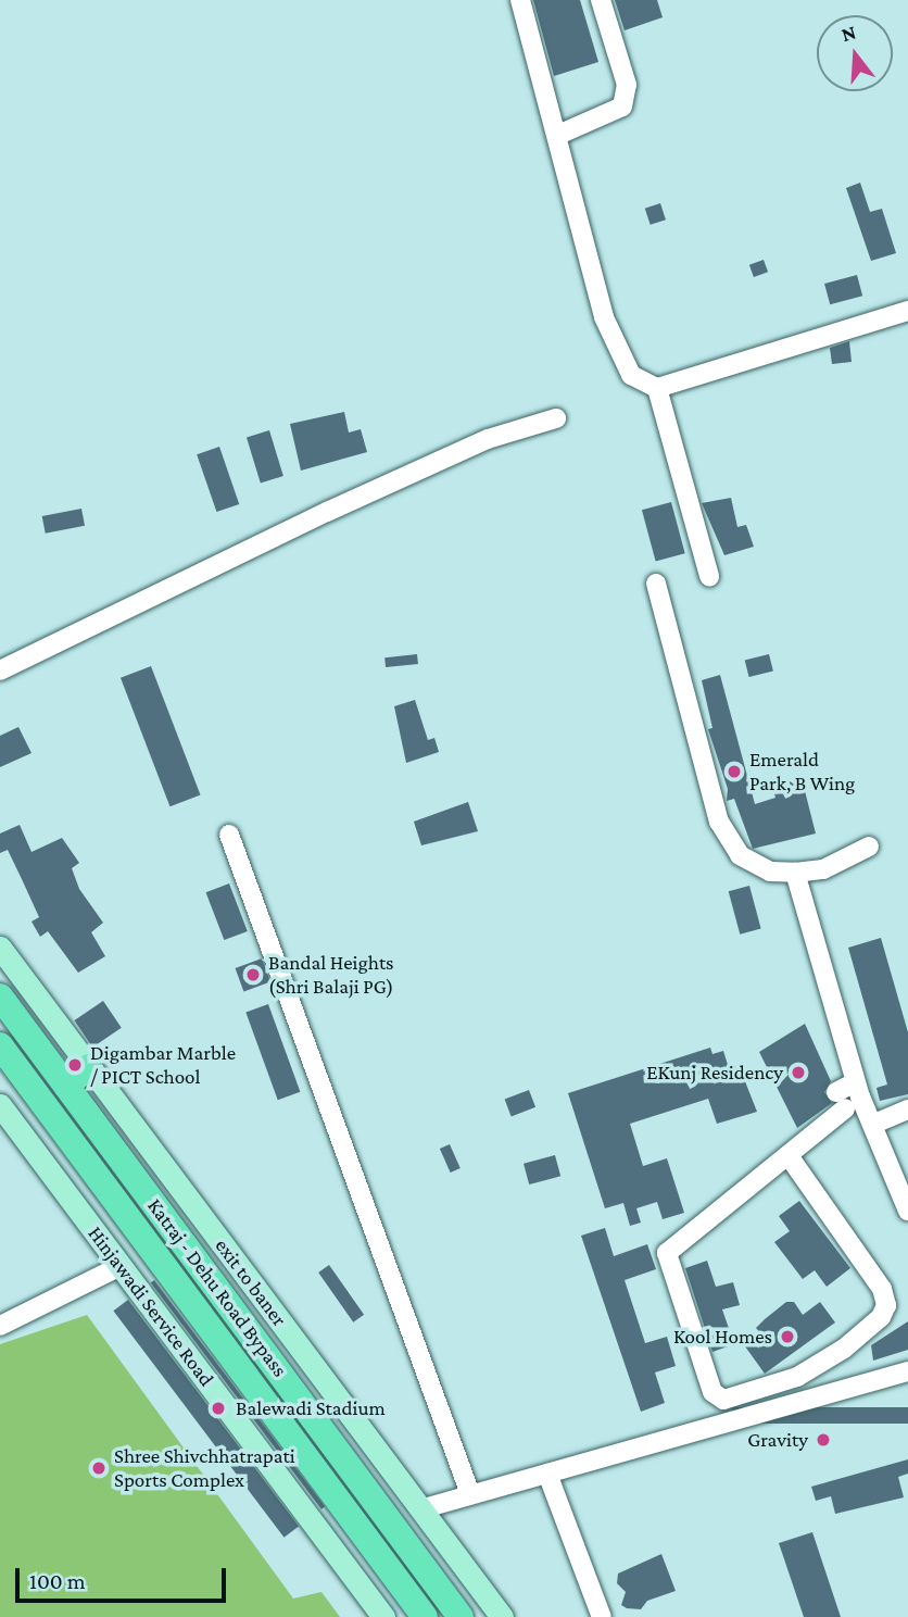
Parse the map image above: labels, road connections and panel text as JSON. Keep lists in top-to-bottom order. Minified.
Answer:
{"streets":{"highway":["Katraj - Dehu Road Bypass"],"main road":["exit to baner","Hinjawadi Service Road"]},"places":["Emerald Park, B Wing","Bandal Heights (Shri Balaji PG)","Digambar Marble / PICT School","EKunj Residency","Kool Homes","Balewadi Stadium","Gravity","Shree Shivchhatrapati Sports Complex"],"scale_bar":"100 m","north":"top"}
